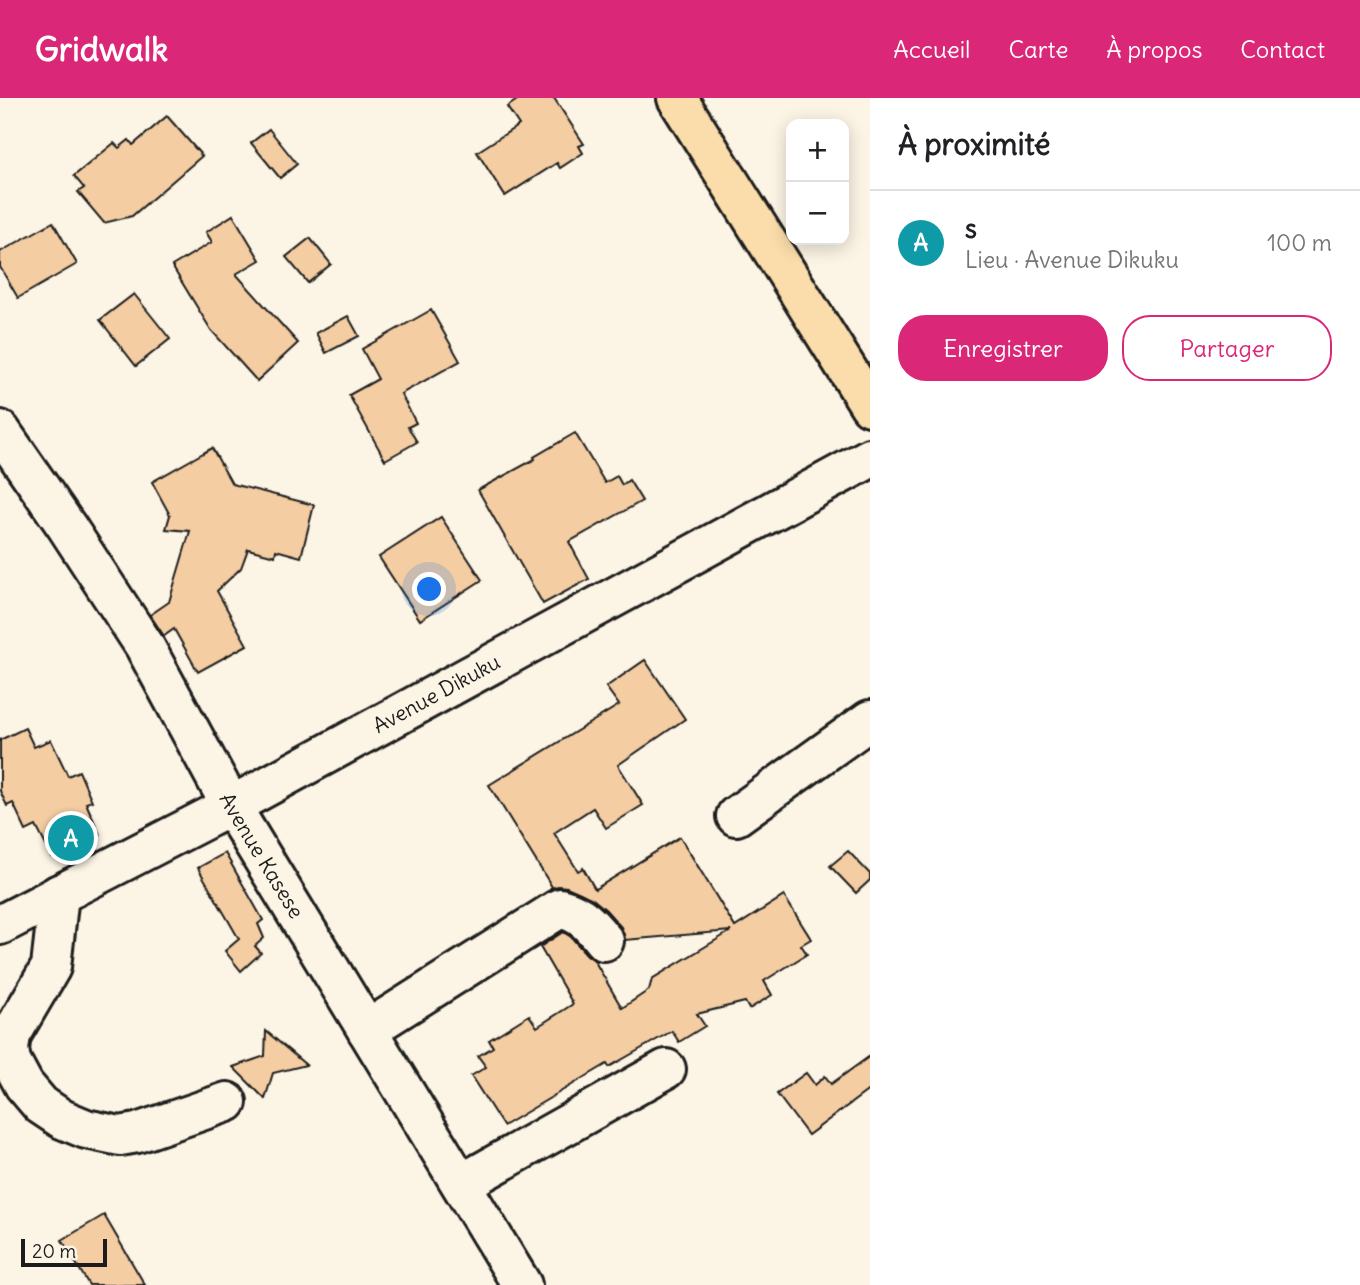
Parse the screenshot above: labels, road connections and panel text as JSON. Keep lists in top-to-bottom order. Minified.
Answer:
{"streets":{"street":["Avenue Dikuku","Avenue Kasese"]},"crossings":[["Avenue Dikuku","Avenue Kasese"]],"scale_bar":"20 m","page":{"header":"Gridwalk","nav":["Accueil","Carte","À propos","Contact"],"heading":"À proximité","map_buttons":["+","−"],"list":[{"mark":"A","name":"s","note":"Lieu · Avenue Dikuku","value":"100 m"}],"buttons":["Enregistrer","Partager"],"pins":"A","scale":"20 m"}}
